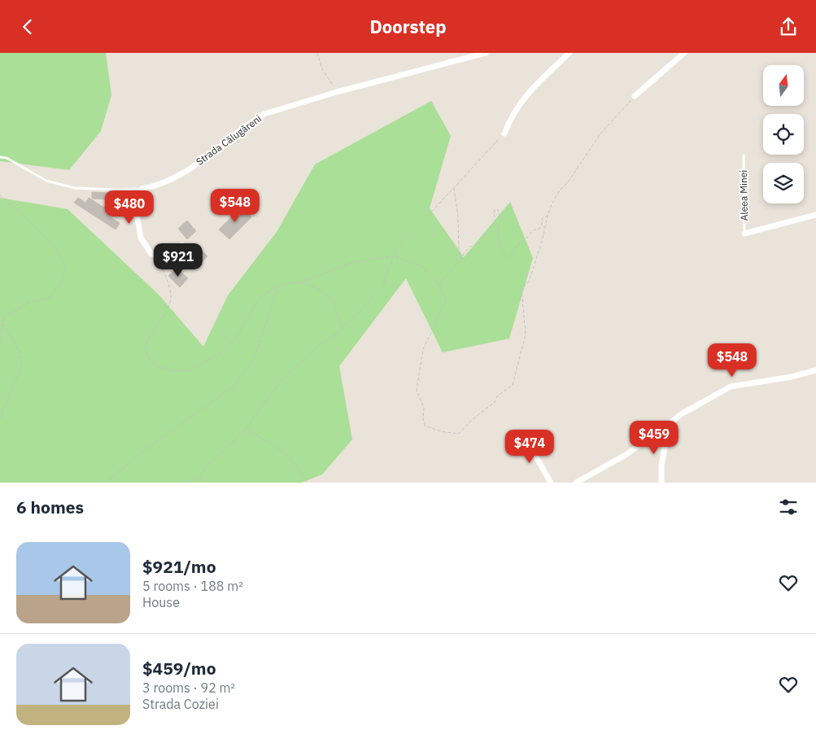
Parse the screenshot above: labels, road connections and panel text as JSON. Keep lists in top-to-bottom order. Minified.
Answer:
{"streets":{"street":["Strada Călugăreni","Aleea Minei"]},"north":"top","page":{"header":"Doorstep","price":["$548","$480","$921","$548","$459","$474"],"heading":"6 homes","list":[{"name":"$921/mo","note":"5 rooms · 188 m² · House"},{"name":"$459/mo","note":"3 rooms · 92 m² · Strada Coziei"}]}}
